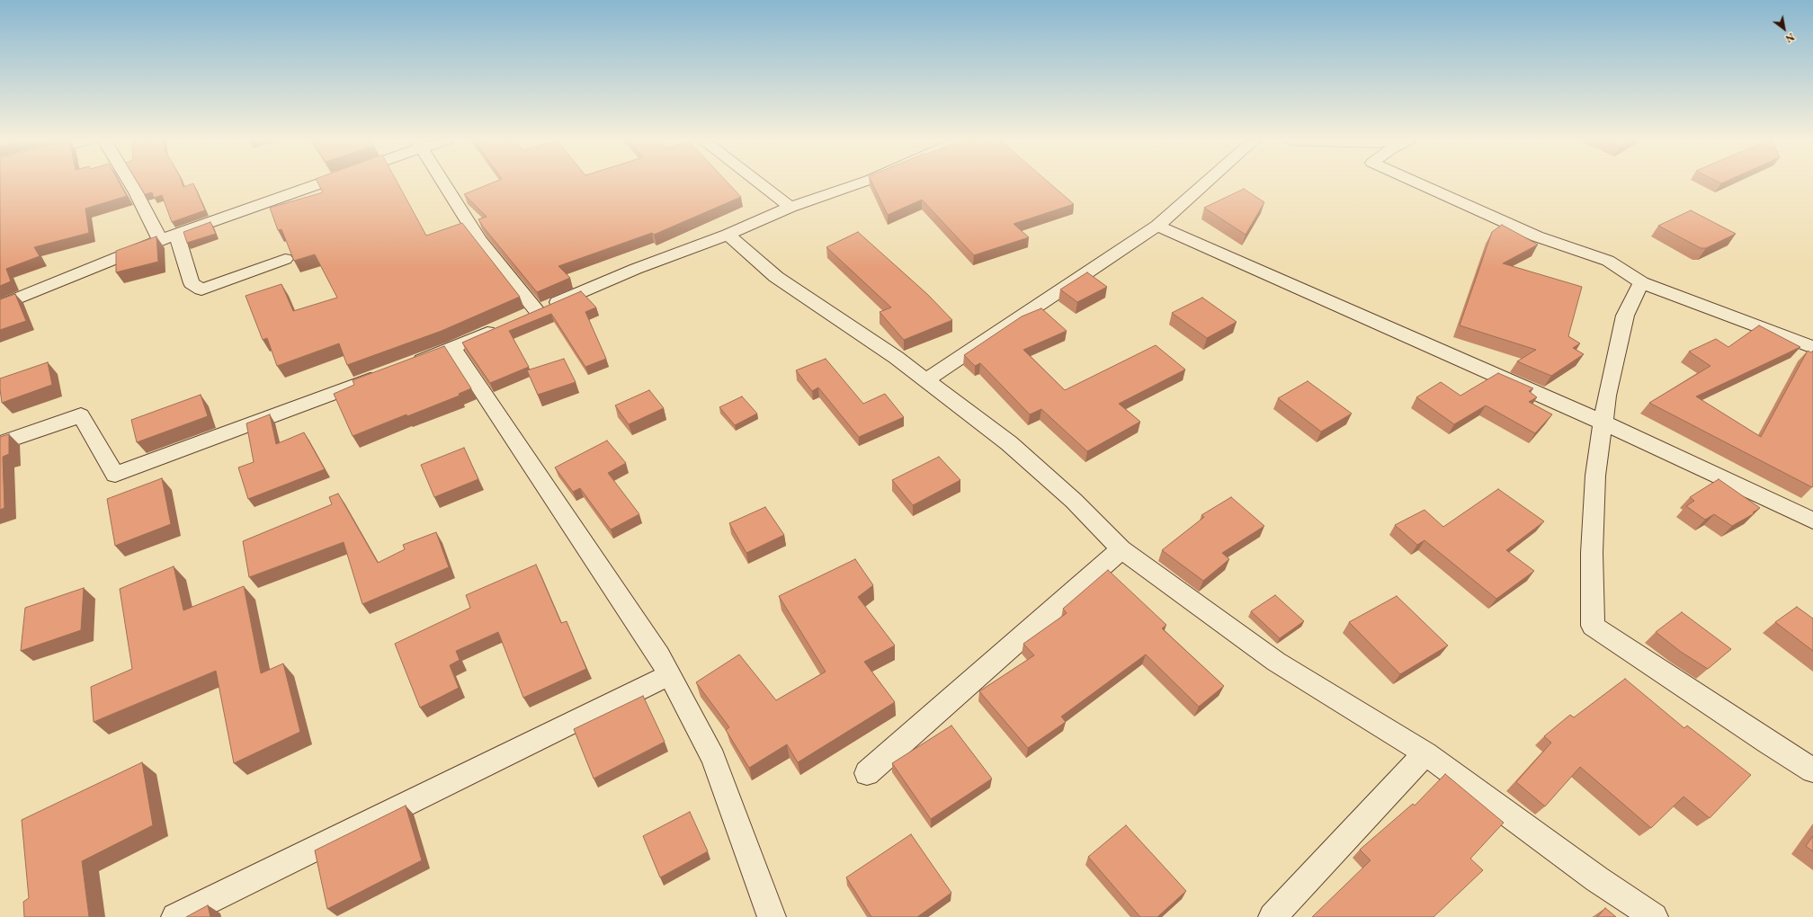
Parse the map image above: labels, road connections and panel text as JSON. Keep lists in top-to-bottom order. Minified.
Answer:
{"north":"bottom right"}
